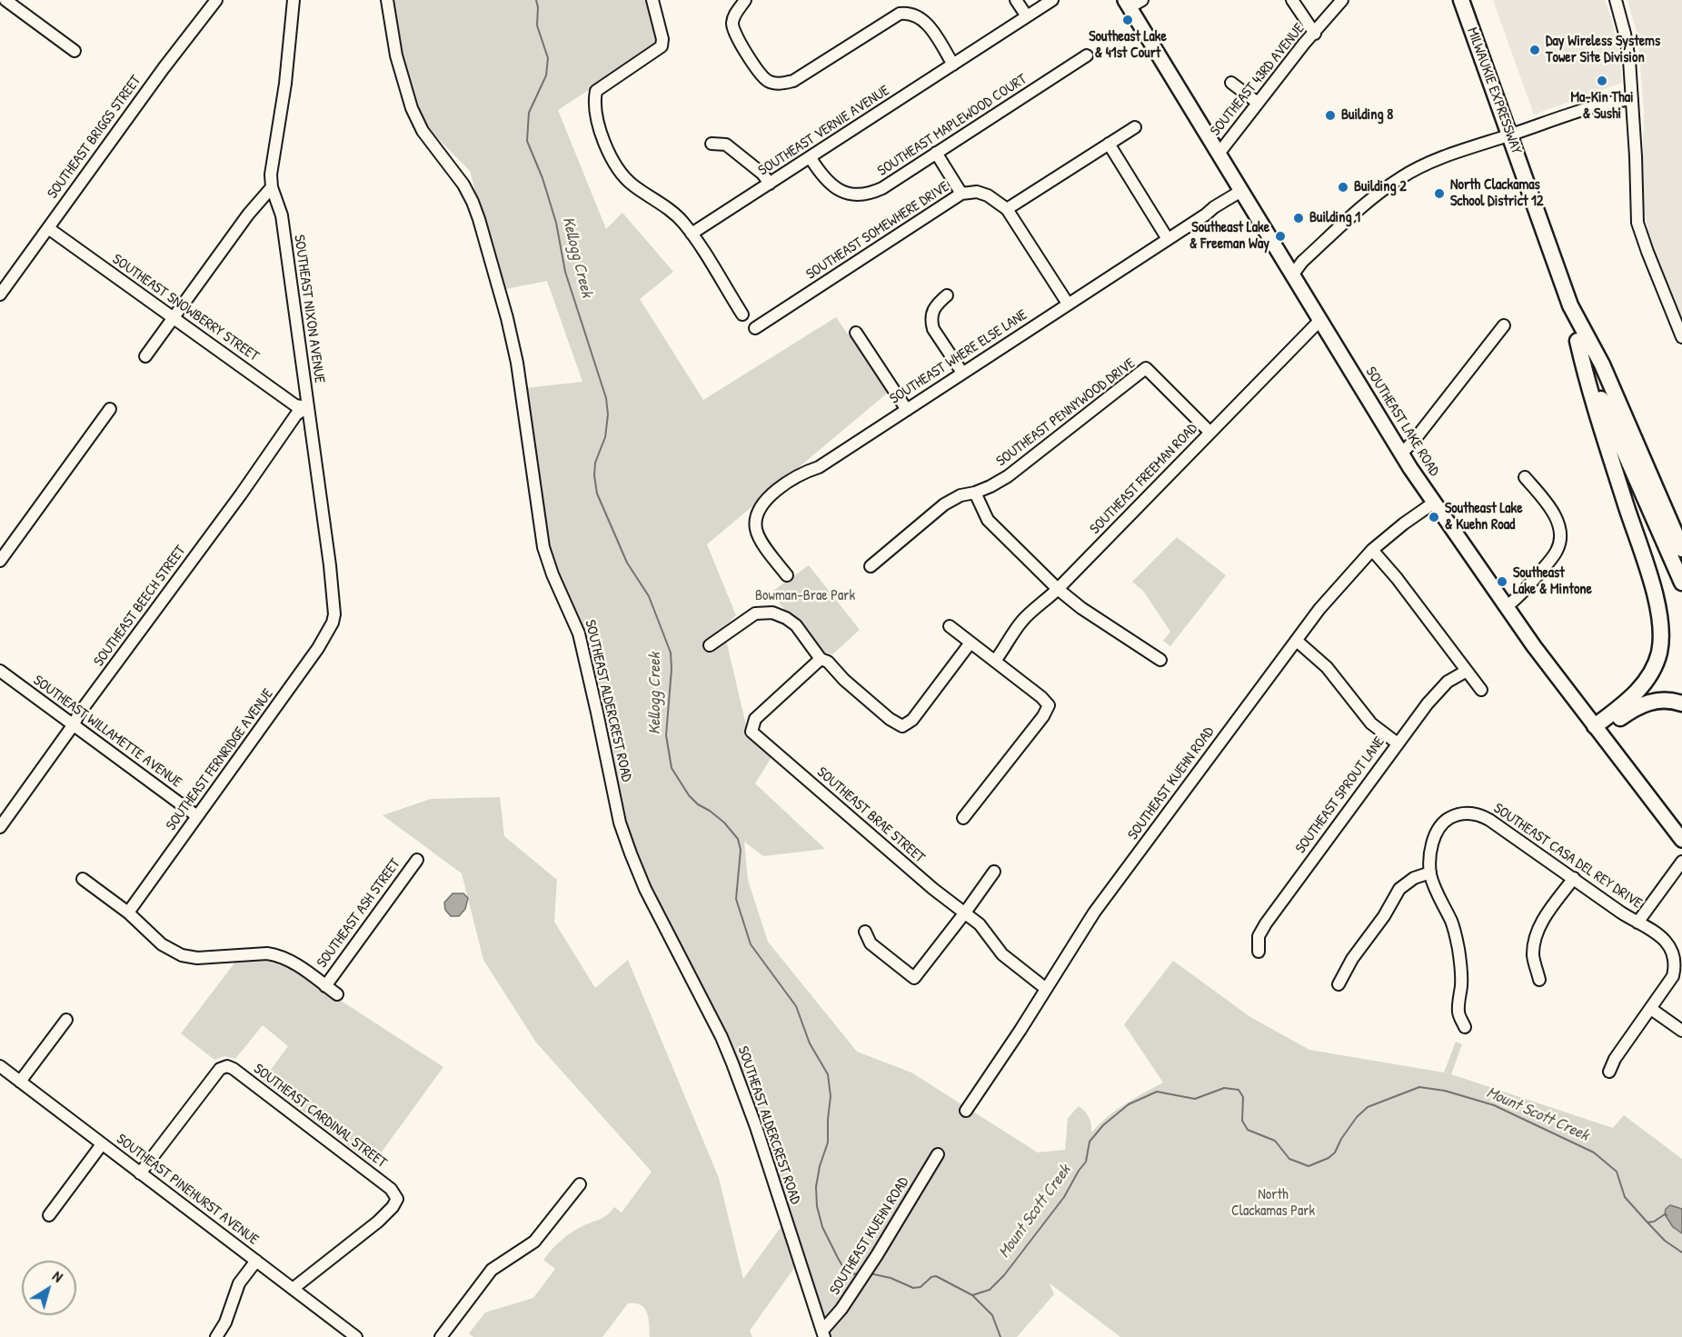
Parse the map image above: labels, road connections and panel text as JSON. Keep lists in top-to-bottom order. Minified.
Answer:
{"streets":{"highway":["MILWAUKIE EXPRESSWAY"],"main road":["SOUTHEAST LAKE ROAD"],"street":["SOUTHEAST 43RD AVENUE","SOUTHEAST MAPLEWOOD COURT","SOUTHEAST VERNIE AVENUE","SOUTHEAST BRIGGS STREET","SOUTHEAST SOMEWHERE DRIVE","SOUTHEAST SNOWBERRY STREET","SOUTHEAST NIXON AVENUE","SOUTHEAST WHERE ELSE LANE","SOUTHEAST PENNYWOOD DRIVE","SOUTHEAST FREEMAN ROAD","SOUTHEAST BEECH STREET","SOUTHEAST ALDERCREST ROAD","SOUTHEAST WILLAMETTE AVENUE","SOUTHEAST FERNRIDGE AVENUE","SOUTHEAST KUEHN ROAD","SOUTHEAST SPROUT LANE","SOUTHEAST BRAE STREET","SOUTHEAST CASA DEL REY DRIVE","SOUTHEAST ASH STREET","SOUTHEAST CARDINAL STREET","SOUTHEAST PINEHURST AVENUE"]},"crossings":[["SOUTHEAST 43RD AVENUE","SOUTHEAST LAKE ROAD"],["SOUTHEAST MAPLEWOOD COURT","SOUTHEAST VERNIE AVENUE"],["SOUTHEAST BRIGGS STREET","SOUTHEAST SNOWBERRY STREET"],["SOUTHEAST SOMEWHERE DRIVE","SOUTHEAST WHERE ELSE LANE"],["SOUTHEAST SNOWBERRY STREET","SOUTHEAST NIXON AVENUE"],["SOUTHEAST SNOWBERRY STREET","SOUTHEAST BEECH STREET"],["SOUTHEAST NIXON AVENUE","SOUTHEAST BEECH STREET"],["SOUTHEAST NIXON AVENUE","SOUTHEAST FERNRIDGE AVENUE"],["SOUTHEAST WHERE ELSE LANE","SOUTHEAST LAKE ROAD"],["SOUTHEAST PENNYWOOD DRIVE","SOUTHEAST FREEMAN ROAD"],["SOUTHEAST LAKE ROAD","SOUTHEAST FREEMAN ROAD"],["SOUTHEAST LAKE ROAD","SOUTHEAST KUEHN ROAD"],["SOUTHEAST BEECH STREET","SOUTHEAST WILLAMETTE AVENUE"],["SOUTHEAST ALDERCREST ROAD","SOUTHEAST KUEHN ROAD"],["SOUTHEAST WILLAMETTE AVENUE","SOUTHEAST FERNRIDGE AVENUE"],["SOUTHEAST KUEHN ROAD","SOUTHEAST BRAE STREET"],["SOUTHEAST CARDINAL STREET","SOUTHEAST PINEHURST AVENUE"]],"water":["Kellogg Creek","Mount Scott Creek"],"parks":["Bowman-Brae Park","North Clackamas Park"],"places":["Southeast Lake & 41st Court","Day Wireless Systems Tower Site Division","Ma-Kin Thai & Sushi","Building 8","Building 2","North Clackamas School District 12","Building 1","Southeast Lake & Freeman Way","Southeast Lake & Kuehn Road","Southeast Lake & Mintone"],"north":"top right"}
